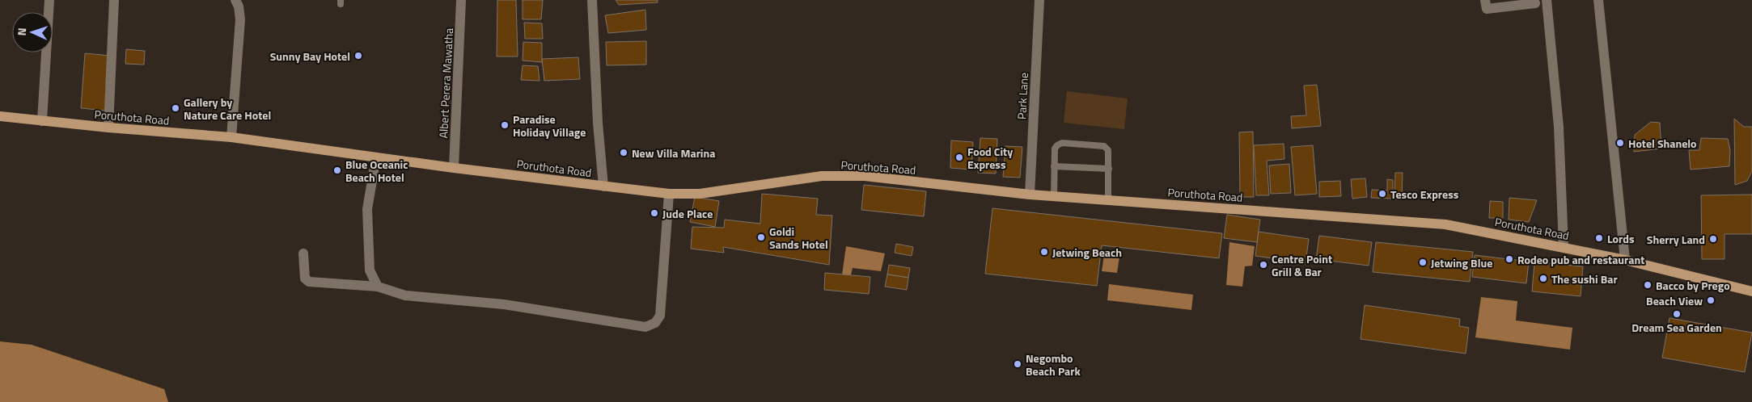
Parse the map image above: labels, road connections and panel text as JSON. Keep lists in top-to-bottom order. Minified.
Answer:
{"streets":{"main road":["Poruthota Road"],"street":["Albert Perera Mawatha","Park Lane"]},"crossings":[["Albert Perera Mawatha","Poruthota Road"],["Park Lane","Poruthota Road"]],"places":["Sunny Bay Hotel","Gallery by Nature Care Hotel","Paradise Holiday Village","Hotel Shanelo","New Villa Marina","Food City Express","Blue Oceanic Beach Hotel","Tesco Express","Jude Place","Goldi Sands Hotel","Lords","Sherry Land","Jetwing Beach","Rodeo pub and restaurant","Jetwing Blue","Centre Point Grill & Bar","The sushi Bar","Bacco by Prego","Beach View","Dream Sea Garden","Negombo Beach Park"],"north":"left"}
